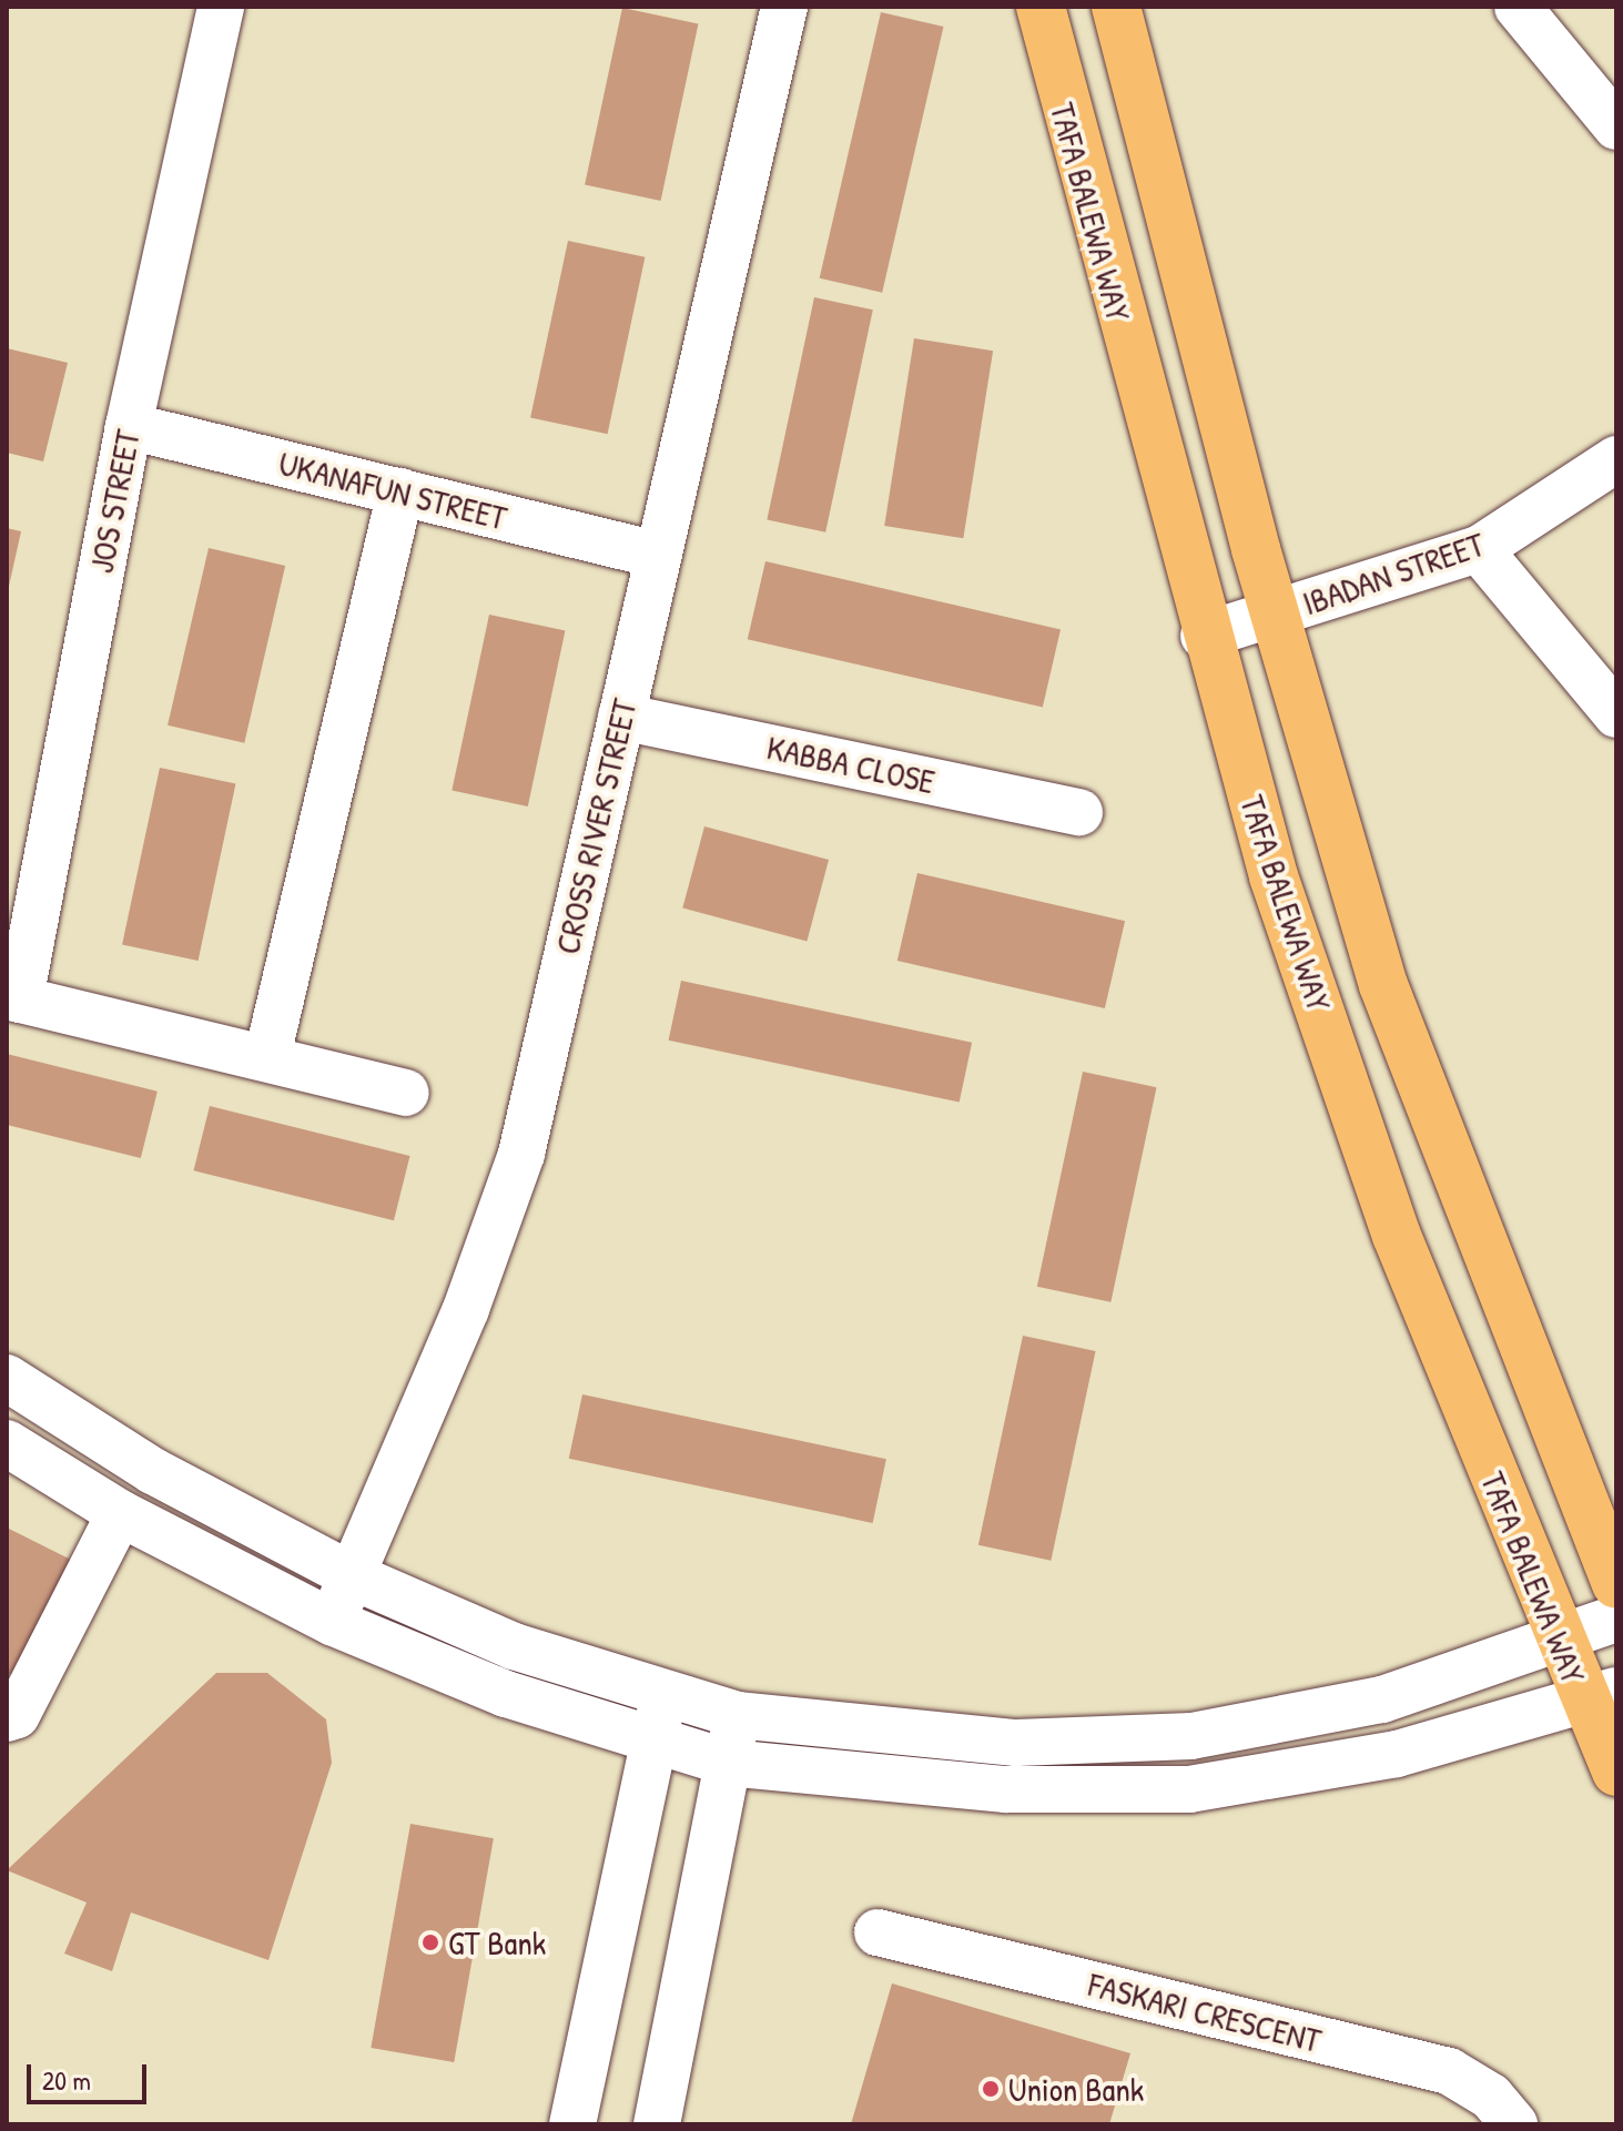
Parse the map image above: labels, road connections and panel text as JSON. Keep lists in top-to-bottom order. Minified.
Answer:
{"streets":{"main road":["TAFA BALEWA WAY"],"street":["UKANAFUN STREET","JOS STREET","IBADAN STREET","KABBA CLOSE","CROSS RIVER STREET","FASKARI CRESCENT"]},"crossings":[["TAFA BALEWA WAY","IBADAN STREET"],["UKANAFUN STREET","JOS STREET"],["UKANAFUN STREET","CROSS RIVER STREET"],["KABBA CLOSE","CROSS RIVER STREET"]],"places":["GT Bank","Union Bank"],"scale_bar":"20 m"}
